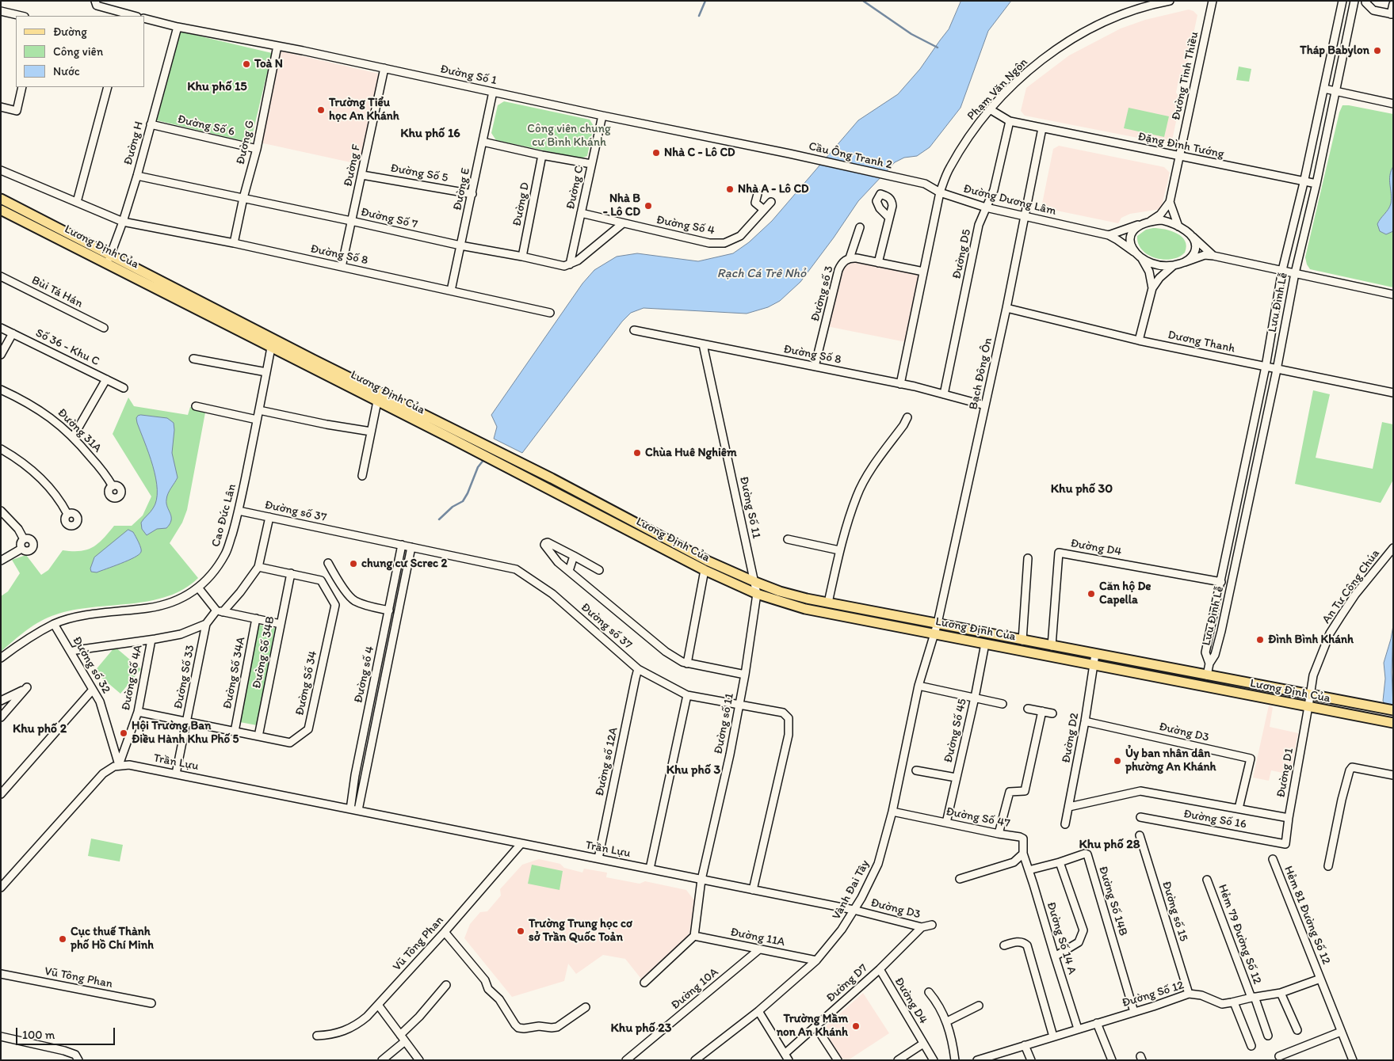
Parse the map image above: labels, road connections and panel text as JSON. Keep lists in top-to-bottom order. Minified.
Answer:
{"streets":{"main road":["Lương Định Của"],"street":["Đường Số 1","Đường Tinh Thiều","Phạm Văn Ngôn","Đường Số 6","Đường G","Đường H","Đặng Đình Tướng","Cầu Ông Tranh 2","Đường F","Đường Số 5","Đường C","Đường E","Đường Dương Lâm","Đường D","Đường Số 7","Đường Số 4","Đường D5","Đường Số 8","Bùi Tá Hán","Đường số 3","Lưu Đình Lễ","Dương Thanh","Số 36 - Khu C","Bạch Đông Ôn","Đường 31A","Đường Số 11","Đường số 37","Cao Đức Lân","Đường D4","An Tư Công Chúa","Đường Số 34B","Đường số 32","Đường Số 34A","Đường số 4","Đường Số 33","Đường Số 4A","Đường Số 34","Đường số 11","Đường Số 45","Đường D3","Đường D2","Đường số 12A","Trần Lựu","Đường D1","Đường Số 47","Đường Số 16","Vành Đai Tây","Đường Số 14B","Đường số 15","Hẻm 81 Đường Số 12","Hẻm 79 Đường Số 12","Đường 11A","Đường Số 14 A","Vũ Tông Phan","Đường D7","Đường 10A","Đường Số 12"]},"crossings":[["Đường Số 1","Đường G"],["Đường Số 1","Đường H"],["Đường Số 1","Cầu Ông Tranh 2"],["Đường Số 1","Đường F"],["Đường Số 1","Đường C"],["Đường Số 1","Đường E"],["Đường Tinh Thiều","Đặng Đình Tướng"],["Đường Tinh Thiều","Đường Dương Lâm"],["Phạm Văn Ngôn","Đặng Đình Tướng"],["Phạm Văn Ngôn","Đường Dương Lâm"],["Phạm Văn Ngôn","Đường Số 8"],["Phạm Văn Ngôn","Đường số 3"],["Đường Số 6","Đường G"],["Đường Số 6","Đường H"],["Đường G","Đường Số 7"],["Đường G","Đường Số 8"],["Đường H","Đường Số 7"],["Đường H","Lương Định Của"],["Đường H","Đường Số 8"],["Đặng Đình Tướng","Đường D5"],["Đặng Đình Tướng","Lưu Đình Lễ"],["Đặng Đình Tướng","Bạch Đông Ôn"],["Cầu Ông Tranh 2","Đường Dương Lâm"],["Đường F","Đường Số 5"],["Đường F","Đường Số 7"],["Đường F","Đường Số 8"],["Đường Số 5","Đường E"],["Đường C","Đường Số 7"],["Đường C","Đường Số 4"],["Đường E","Đường Số 7"],["Đường E","Đường Số 8"],["Đường Dương Lâm","Đường D5"],["Đường Dương Lâm","Bạch Đông Ôn"],["Đường D","Đường Số 7"],["Lương Định Của","Bạch Đông Ôn"],["Lương Định Của","Đường Số 11"],["Lương Định Của","Cao Đức Lân"],["Lương Định Của","Đường D4"],["Lương Định Của","An Tư Công Chúa"],["Lương Định Của","Đường số 11"],["Lương Định Của","Đường Số 45"],["Lương Định Của","Đường D2"],["Lương Định Của","Đường D1"],["Lương Định Của","Vành Đai Tây"],["Đường D5","Đường Số 8"],["Đường Số 8","Đường số 3"],["Đường Số 8","Bạch Đông Ôn"],["Đường Số 8","Đường Số 11"],["Lưu Đình Lễ","Dương Thanh"],["Lưu Đình Lễ","Đường D4"],["Dương Thanh","Bạch Đông Ôn"],["Bạch Đông Ôn","Vành Đai Tây"],["Đường Số 11","Đường số 11"],["Đường số 37","Cao Đức Lân"],["Đường số 37","Đường số 4"],["Đường số 37","Đường số 11"],["Đường số 37","Đường số 12A"],["Đường số 37","Trần Lựu"],["Cao Đức Lân","Đường số 32"],["Đường D4","Đường D7"],["An Tư Công Chúa","Đường D1"],["Đường Số 34B","Đường Số 34"],["Đường số 32","Đường Số 4A"],["Đường số 32","Trần Lựu"],["Đường Số 34A","Đường Số 34"],["Đường số 4","Trần Lựu"],["Đường Số 33","Đường Số 34"],["Đường Số 33","Trần Lựu"],["Đường Số 4A","Đường Số 34"],["Đường Số 4A","Trần Lựu"],["Đường số 11","Trần Lựu"],["Đường Số 45","Đường Số 47"],["Đường D3","Đường D2"],["Đường D3","Trần Lựu"],["Đường D3","Vành Đai Tây"],["Đường D3","Đường D7"],["Đường số 12A","Trần Lựu"],["Trần Lựu","Vành Đai Tây"],["Trần Lựu","Vũ Tông Phan"],["Đường D1","Đường Số 16"],["Đường Số 47","Vành Đai Tây"],["Đường Số 47","Đường Số 14 A"],["Vành Đai Tây","Đường 11A"],["Đường Số 14B","Đường Số 14 A"],["Đường Số 14B","Đường Số 12"],["Đường số 15","Đường Số 12"],["Hẻm 81 Đường Số 12","Đường Số 12"],["Hẻm 79 Đường Số 12","Đường Số 12"],["Đường 11A","Đường 10A"],["Đường Số 14 A","Đường Số 12"]],"districts":["Khu phố 15","Khu phố 16","Khu phố 30","Khu phố 2","Khu phố 3","Khu phố 28","Khu phố 23"],"water":["Rạch Cá Trê Nhỏ"],"parks":["Công viên chung cư Bình Khánh"],"places":["Tháp Babylon","Toà N","Trường Tiểu học An Khánh","Nhà C - Lô CD","Nhà A - Lô CD","Nhà B - Lô CD","Chùa Huê Nghiêm","chung cư Screc 2","Căn hộ De Capella","Đình Bình Khánh","Hội Trường Ban Điều Hành Khu Phố 5","Ủy ban nhân dân phường An Khánh","Trường Trung học cơ sở Trần Quốc Toản","Cục thuế Thành phố Hồ Chí Minh","Trường Mầm non An Khánh"],"legend":["Đường","Công viên","Nước"],"scale_bar":"100 m"}
